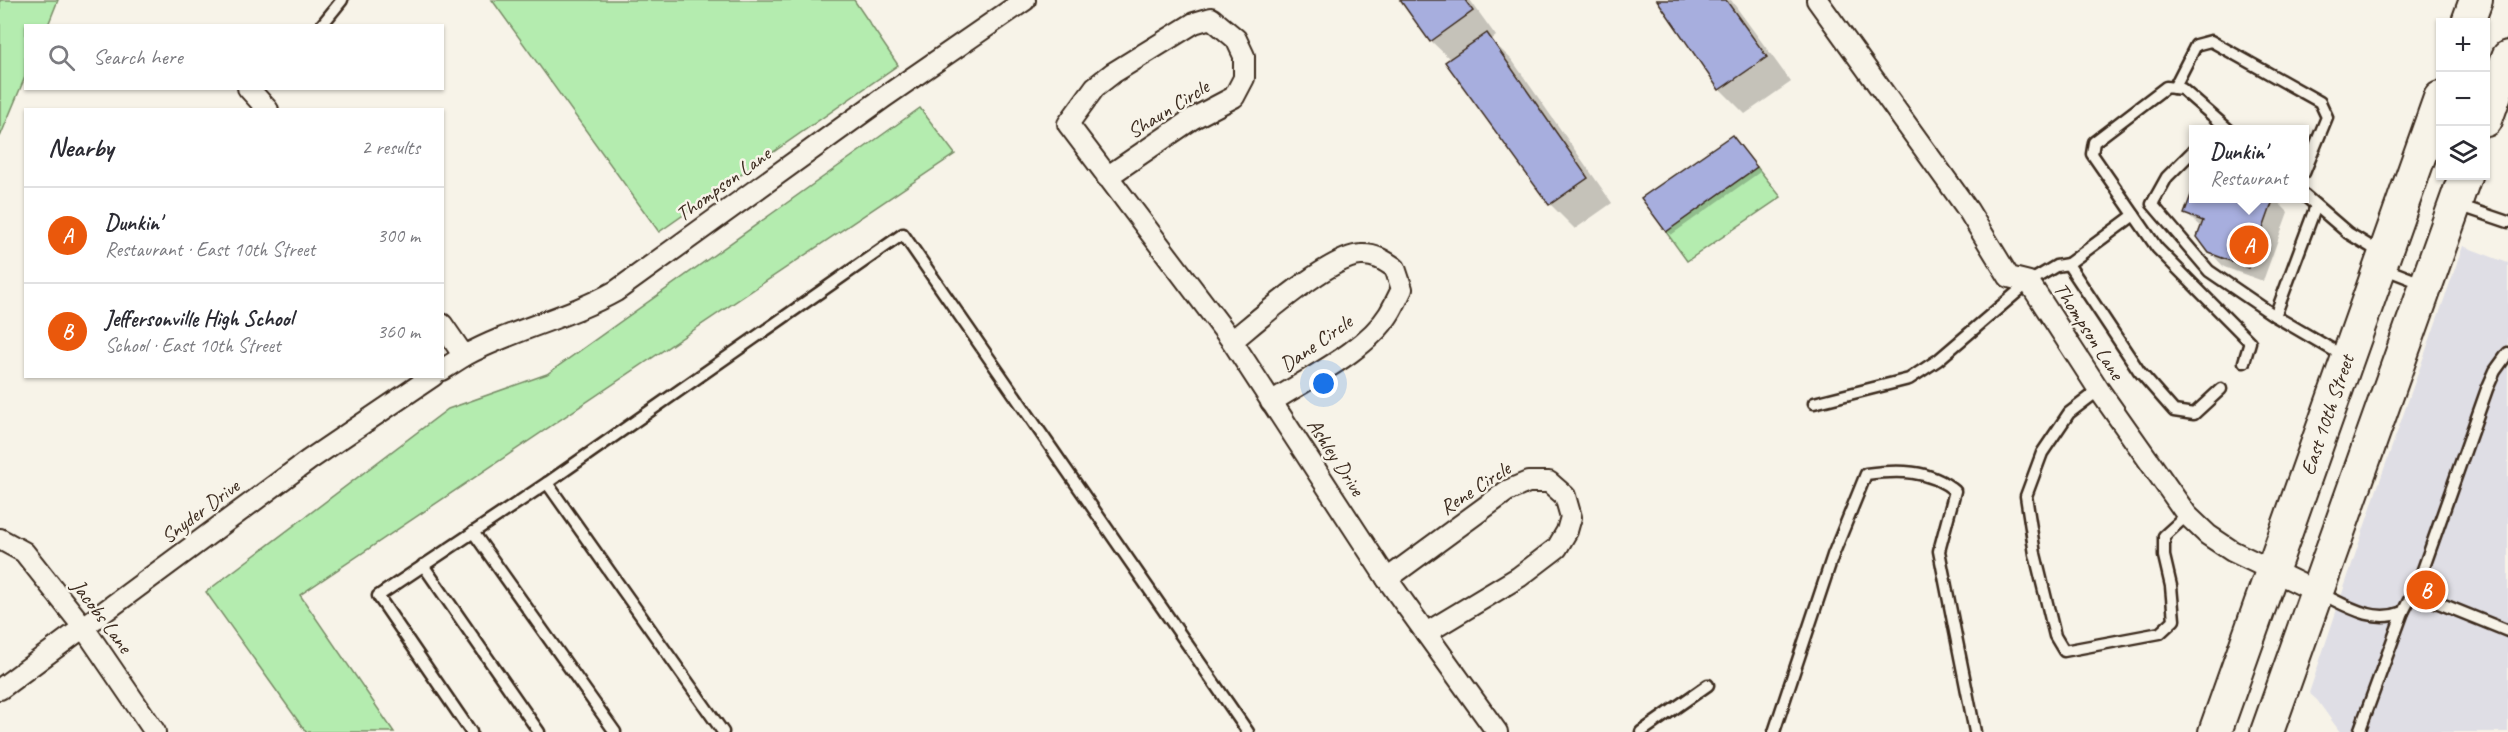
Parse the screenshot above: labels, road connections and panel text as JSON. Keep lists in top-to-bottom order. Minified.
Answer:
{"streets":{"main road":["East 10th Street"],"street":["Shaun Circle","Thompson Lane","Dane Circle","Ashley Drive","Rene Circle","Snyder Drive","Jacobs Lane"]},"crossings":[["Shaun Circle","Ashley Drive"],["Thompson Lane","East 10th Street"],["Dane Circle","Ashley Drive"],["Ashley Drive","Rene Circle"],["Snyder Drive","Jacobs Lane"]],"page":{"map_buttons":["+","−"],"search":"Search here","heading":["Nearby","2 results"],"popup":["Dunkin'","Restaurant"],"list":[{"mark":"A","name":"Dunkin'","note":"Restaurant · East 10th Street","value":"300 m"},{"mark":"B","name":"Jeffersonville High School","note":"School · East 10th Street","value":"360 m"}],"pins":["A","B"]}}
